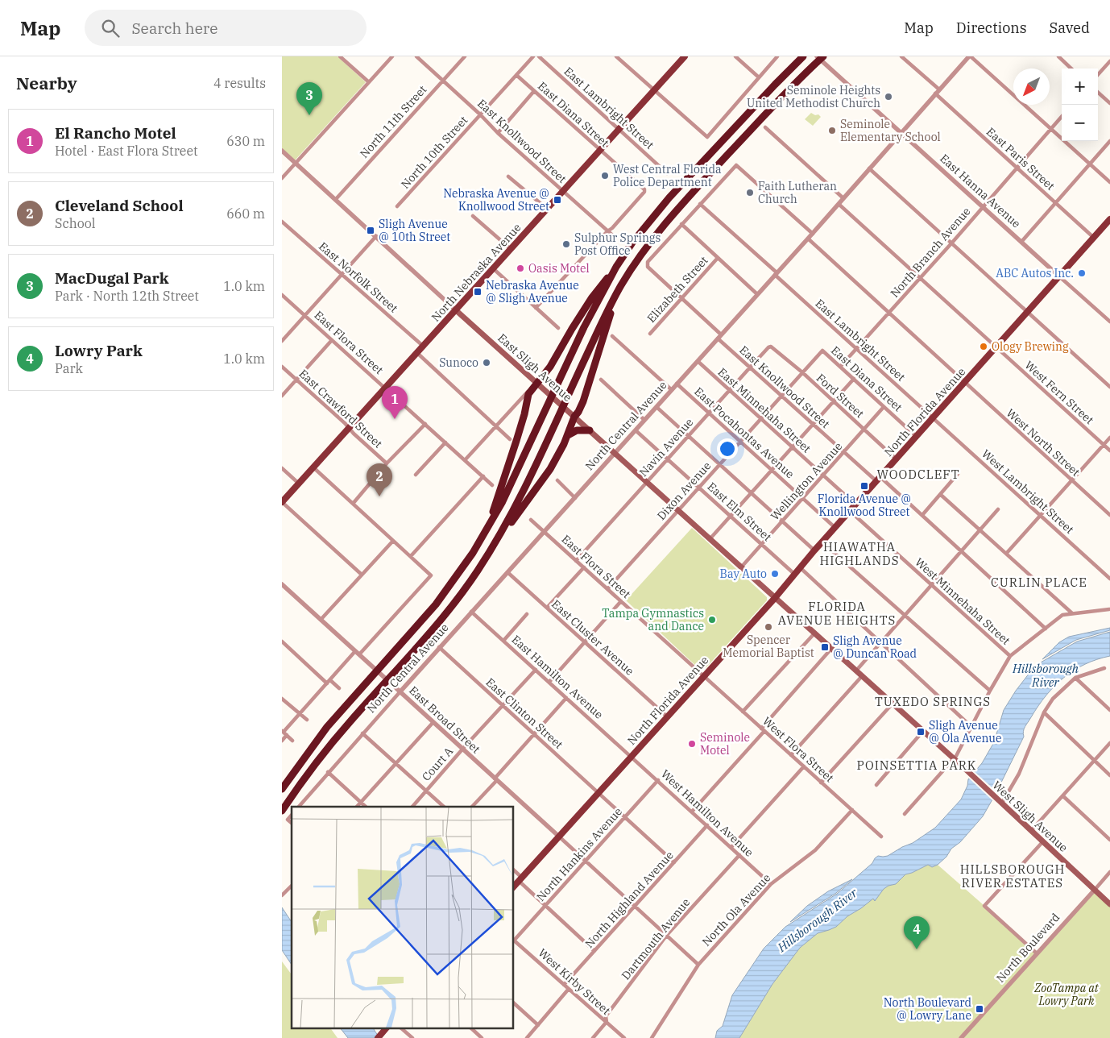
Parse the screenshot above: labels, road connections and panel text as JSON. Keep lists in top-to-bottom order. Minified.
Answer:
{"streets":{"main road":["North Nebraska Avenue","East Sligh Avenue","North Florida Avenue","West Sligh Avenue"],"street":["East Lambright Street","East Diana Street","North 11th Street","East Knollwood Street","North 10th Street","East Paris Street","East Hanna Avenue","North Branch Avenue","East Norfolk Street","Elizabeth Street","East Flora Street","West Fern Street","Ford Street","East Crawford Street","East Minnehaha Street","North Central Avenue","East Pocahontas Avenue","West North Street","Navin Avenue","Wellington Avenue","Dixon Avenue","West Lambright Street","East Elm Street","West Minnehaha Street","East Cluster Avenue","East Hamilton Avenue","East Clinton Street","East Broad Street","West Flora Street","Court A","West Hamilton Avenue","North Hankins Avenue","North Highland Avenue","North Ola Avenue","Dartmouth Avenue","North Boulevard","West Kirby Street"]},"crossings":[["East Lambright Street","North Branch Avenue"],["East Lambright Street","North Nebraska Avenue"],["East Lambright Street","North Florida Avenue"],["East Lambright Street","North Central Avenue"],["East Lambright Street","West Lambright Street"],["East Diana Street","East Knollwood Street"],["East Diana Street","North 10th Street"],["East Diana Street","North Branch Avenue"],["East Diana Street","North Nebraska Avenue"],["East Diana Street","North Florida Avenue"],["East Diana Street","Wellington Avenue"],["East Diana Street","Dixon Avenue"],["North 11th Street","East Knollwood Street"],["North 11th Street","East Sligh Avenue"],["East Knollwood Street","North 10th Street"],["East Knollwood Street","North Nebraska Avenue"],["East Knollwood Street","Elizabeth Street"],["East Knollwood Street","North Florida Avenue"],["East Knollwood Street","North Central Avenue"],["East Knollwood Street","Navin Avenue"],["East Knollwood Street","Wellington Avenue"],["East Knollwood Street","Dixon Avenue"],["East Paris Street","North Branch Avenue"],["East Paris Street","North Florida Avenue"],["East Paris Street","North Central Avenue"],["East Hanna Avenue","North Branch Avenue"],["East Hanna Avenue","North Florida Avenue"],["East Hanna Avenue","North Central Avenue"],["North Branch Avenue","West Fern Street"],["North Branch Avenue","West North Street"],["North Nebraska Avenue","East Norfolk Street"],["North Nebraska Avenue","East Flora Street"],["North Nebraska Avenue","East Sligh Avenue"],["North Nebraska Avenue","East Crawford Street"],["East Flora Street","North Florida Avenue"],["East Flora Street","North Central Avenue"],["East Flora Street","Navin Avenue"],["East Flora Street","Dixon Avenue"],["East Flora Street","West Flora Street"],["East Sligh Avenue","North Florida Avenue"],["East Sligh Avenue","North Central Avenue"],["East Sligh Avenue","Navin Avenue"],["East Sligh Avenue","Wellington Avenue"],["East Sligh Avenue","Dixon Avenue"],["East Sligh Avenue","West Sligh Avenue"],["West Fern Street","North Florida Avenue"],["West Fern Street","North Central Avenue"],["Ford Street","North Florida Avenue"],["Ford Street","Navin Avenue"],["Ford Street","Wellington Avenue"],["Ford Street","Dixon Avenue"],["East Minnehaha Street","North Florida Avenue"],["East Minnehaha Street","North Central Avenue"],["East Minnehaha Street","Navin Avenue"],["East Minnehaha Street","Wellington Avenue"],["East Minnehaha Street","Dixon Avenue"],["North Florida Avenue","East Pocahontas Avenue"],["North Florida Avenue","West North Street"],["North Florida Avenue","West Lambright Street"],["North Florida Avenue","East Elm Street"],["North Florida Avenue","West Minnehaha Street"],["North Florida Avenue","East Cluster Avenue"],["North Florida Avenue","East Hamilton Avenue"],["North Florida Avenue","East Clinton Street"],["North Florida Avenue","East Broad Street"],["North Florida Avenue","West Flora Street"],["North Florida Avenue","West Hamilton Avenue"],["North Florida Avenue","West Sligh Avenue"],["North Central Avenue","East Pocahontas Avenue"],["North Central Avenue","West North Street"],["North Central Avenue","East Elm Street"],["North Central Avenue","East Cluster Avenue"],["North Central Avenue","East Hamilton Avenue"],["North Central Avenue","East Clinton Street"],["North Central Avenue","East Broad Street"],["East Pocahontas Avenue","Navin Avenue"],["East Pocahontas Avenue","Wellington Avenue"],["East Pocahontas Avenue","Dixon Avenue"],["Navin Avenue","East Elm Street"],["Wellington Avenue","East Elm Street"],["Dixon Avenue","East Elm Street"],["East Hamilton Avenue","West Hamilton Avenue"],["East Clinton Street","North Hankins Avenue"],["East Clinton Street","North Highland Avenue"],["East Broad Street","Court A"],["West Flora Street","North Ola Avenue"],["West Hamilton Avenue","North Hankins Avenue"],["West Hamilton Avenue","North Highland Avenue"],["West Hamilton Avenue","North Ola Avenue"],["West Hamilton Avenue","Dartmouth Avenue"],["West Sligh Avenue","North Boulevard"],["North Highland Avenue","West Kirby Street"],["Dartmouth Avenue","West Kirby Street"]],"districts":["WOODCLEFT","HIAWATHA HIGHLANDS","CURLIN PLACE","FLORIDA AVENUE HEIGHTS","TUXEDO SPRINGS","POINSETTIA PARK","HILLSBOROUGH RIVER ESTATES"],"water":["Hillsborough River"],"parks":["ZooTampa at Lowry Park"],"places":{"other":["Seminole Heights United Methodist Church","Seminole Elementary School","West Central Florida Police Department","Faith Lutheran Church","Sulphur Springs Post Office","Oasis Motel","ABC Autos Inc.","Ology Brewing","Sunoco","Bay Auto","Tampa Gymnastics and Dance","Spencer Memorial Baptist","Seminole Motel"],"transit":["Nebraska Avenue @ Knollwood Street","Sligh Avenue @ 10th Street","Nebraska Avenue @ Sligh Avenue","Florida Avenue @ Knollwood Street","Sligh Avenue @ Duncan Road","Sligh Avenue @ Ola Avenue","North Boulevard @ Lowry Lane"]},"north":"bottom left","page":{"header":"Map","search":"Search here","nav":["Map","Directions","Saved"],"heading":["Nearby","4 results"],"map_buttons":["+","−"],"pins":["3","1","2","4"],"list":[{"mark":"1","name":"El Rancho Motel","note":"Hotel · East Flora Street","value":"630 m"},{"mark":"2","name":"Cleveland School","note":"School","value":"660 m"},{"mark":"3","name":"MacDugal Park","note":"Park · North 12th Street","value":"1.0 km"},{"mark":"4","name":"Lowry Park","note":"Park","value":"1.0 km"}]}}
